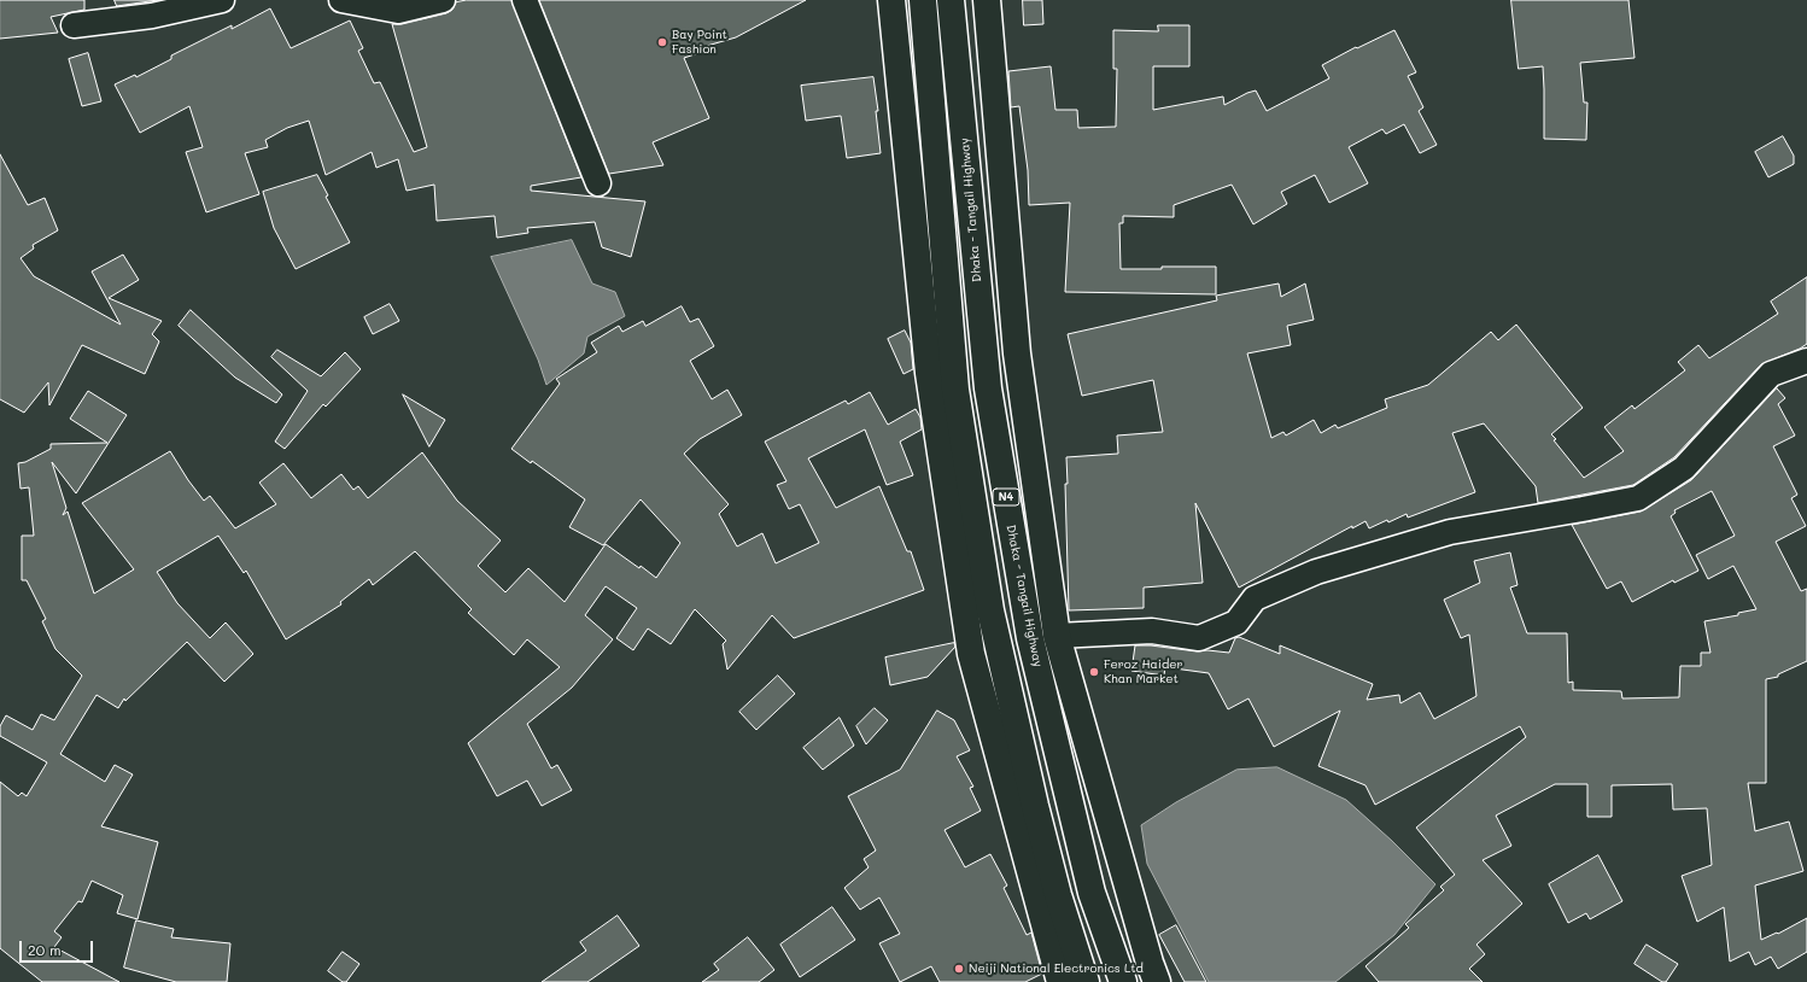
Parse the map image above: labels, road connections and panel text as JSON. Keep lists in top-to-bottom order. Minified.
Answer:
{"streets":{"main road":["Dhaka - Tangail Highway","N4"]},"places":["Bay Point Fashion","Feroz Haider Khan Market","Neiji National Electronics Ltd"],"scale_bar":"20 m"}
